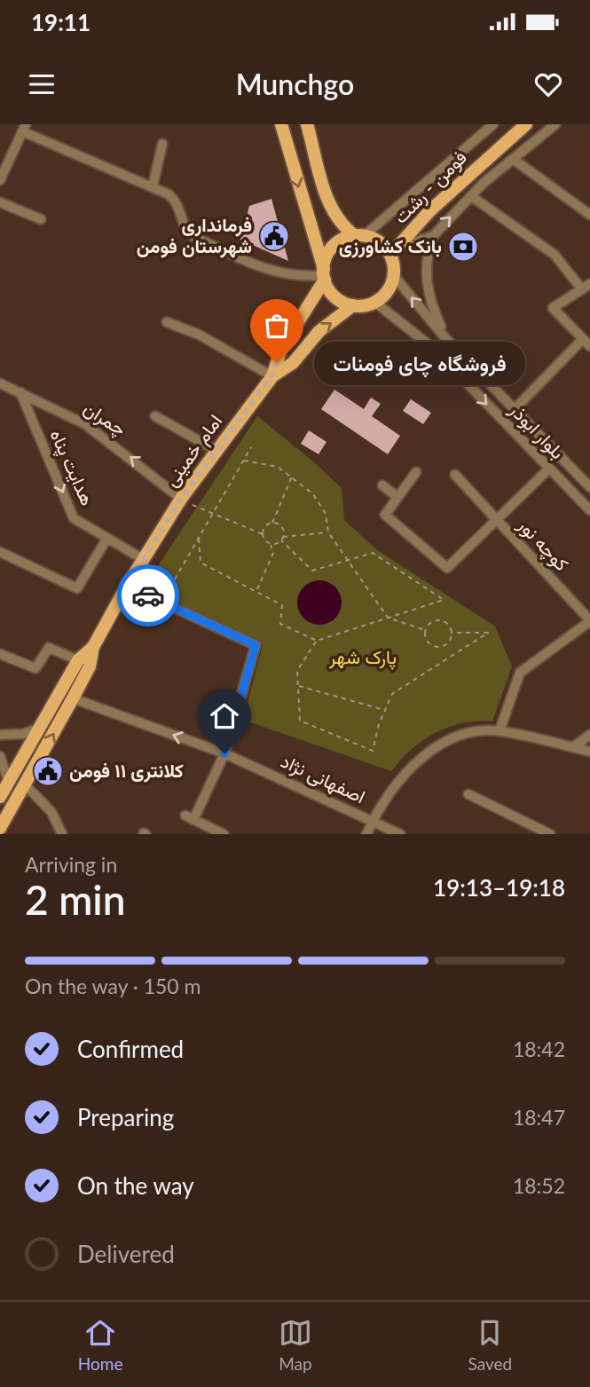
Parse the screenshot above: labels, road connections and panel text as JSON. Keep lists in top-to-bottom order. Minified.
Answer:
{"streets":{"main road":["فومن - رشت","امام خمینی"],"street":["چمران","بلوار ابوذر","هدایت پناه","کوچه نور","اصفهانی نژاد"]},"crossings":[["فومن - رشت","بلوار ابوذر"],["فومن - رشت","امام خمینی"],["چمران","امام خمینی"],["چمران","هدایت پناه"],["بلوار ابوذر","امام خمینی"],["امام خمینی","هدایت پناه"],["امام خمینی","اصفهانی نژاد"]],"one_way":["هدایت پناه","اصفهانی نژاد"],"parks":["پارک شهر"],"places":{"public building":["فرمانداری شهرستان فومن","کلانتری ۱۱ فومن"],"bank":["بانک کشاورزی"],"other":["فروشگاه چای فومنات"]},"page":{"status":"19:11","header":"Munchgo","bubble":"فروشگاه چای فومنات","heading":["2 min","Arriving in","19:13–19:18"],"bar":"On the way · 150 m","list":[["Confirmed","18:42"],["Preparing","18:47"],["On the way","18:52"],"Delivered"],"tabs":["Home","Map","Saved"]}}
